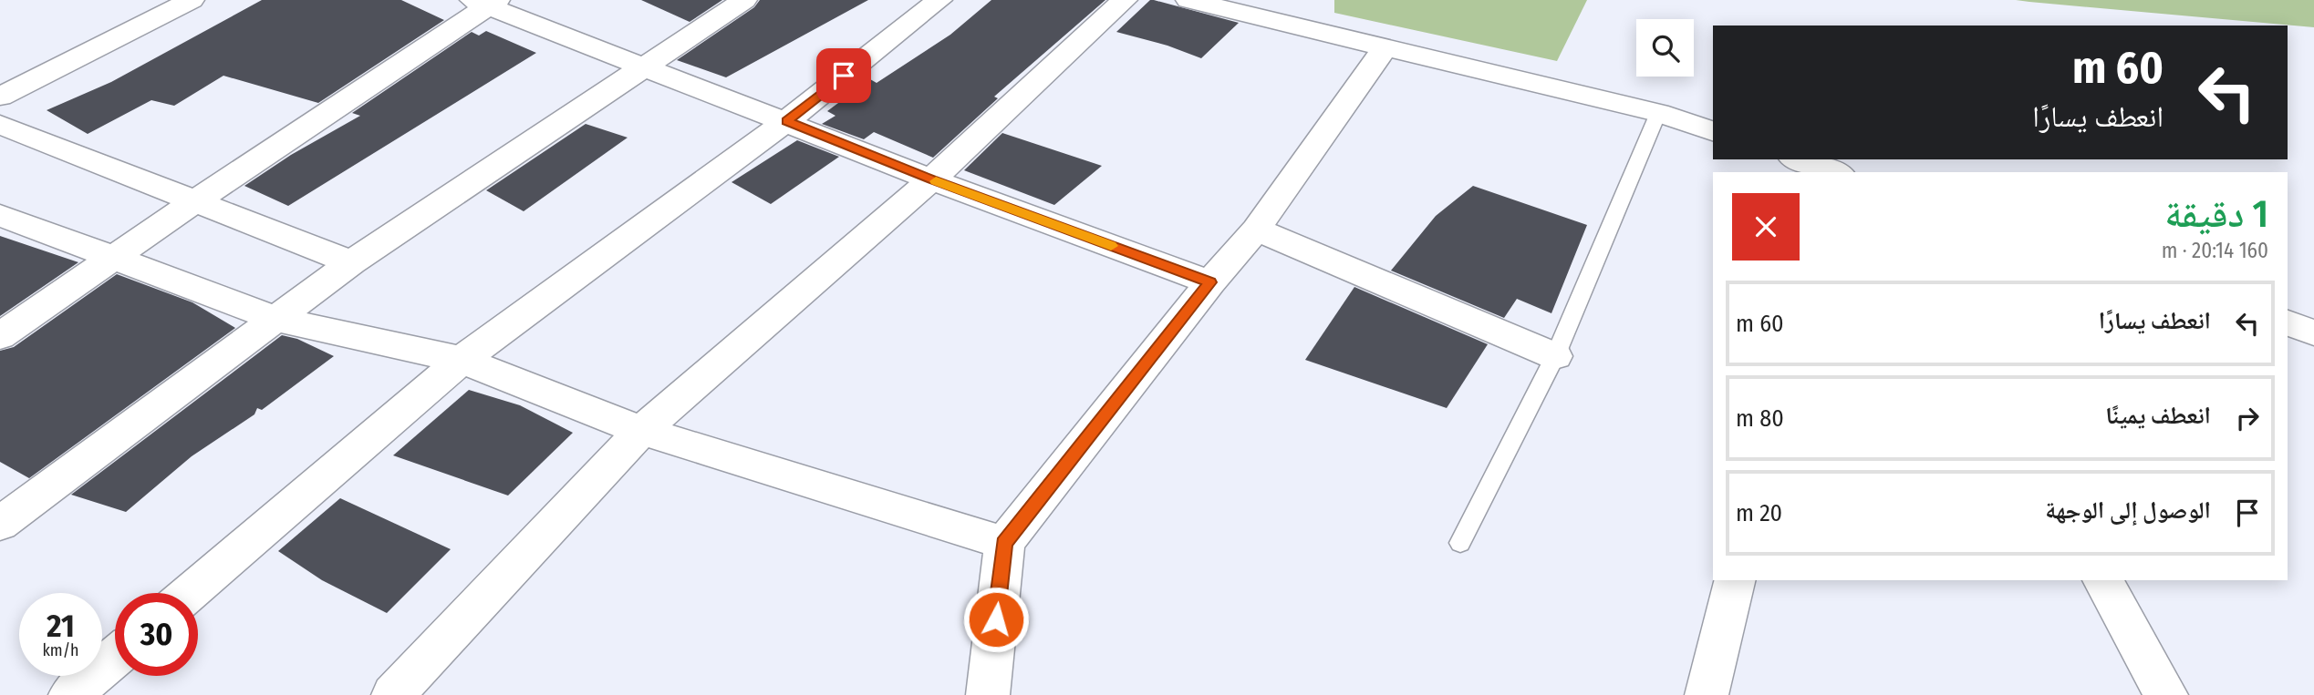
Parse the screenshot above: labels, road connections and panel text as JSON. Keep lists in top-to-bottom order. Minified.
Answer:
{"page":{"turn":["60 m","انعطف يسارًا"],"heading":["1 دقيقة","160 m · 20:14"],"list":[{"name":"انعطف يسارًا","value":"60 m"},{"name":"انعطف يمينًا","value":"80 m"},{"name":"الوصول إلى الوجهة","value":"20 m"}],"speed":"21 km/h","limit":"30"}}
